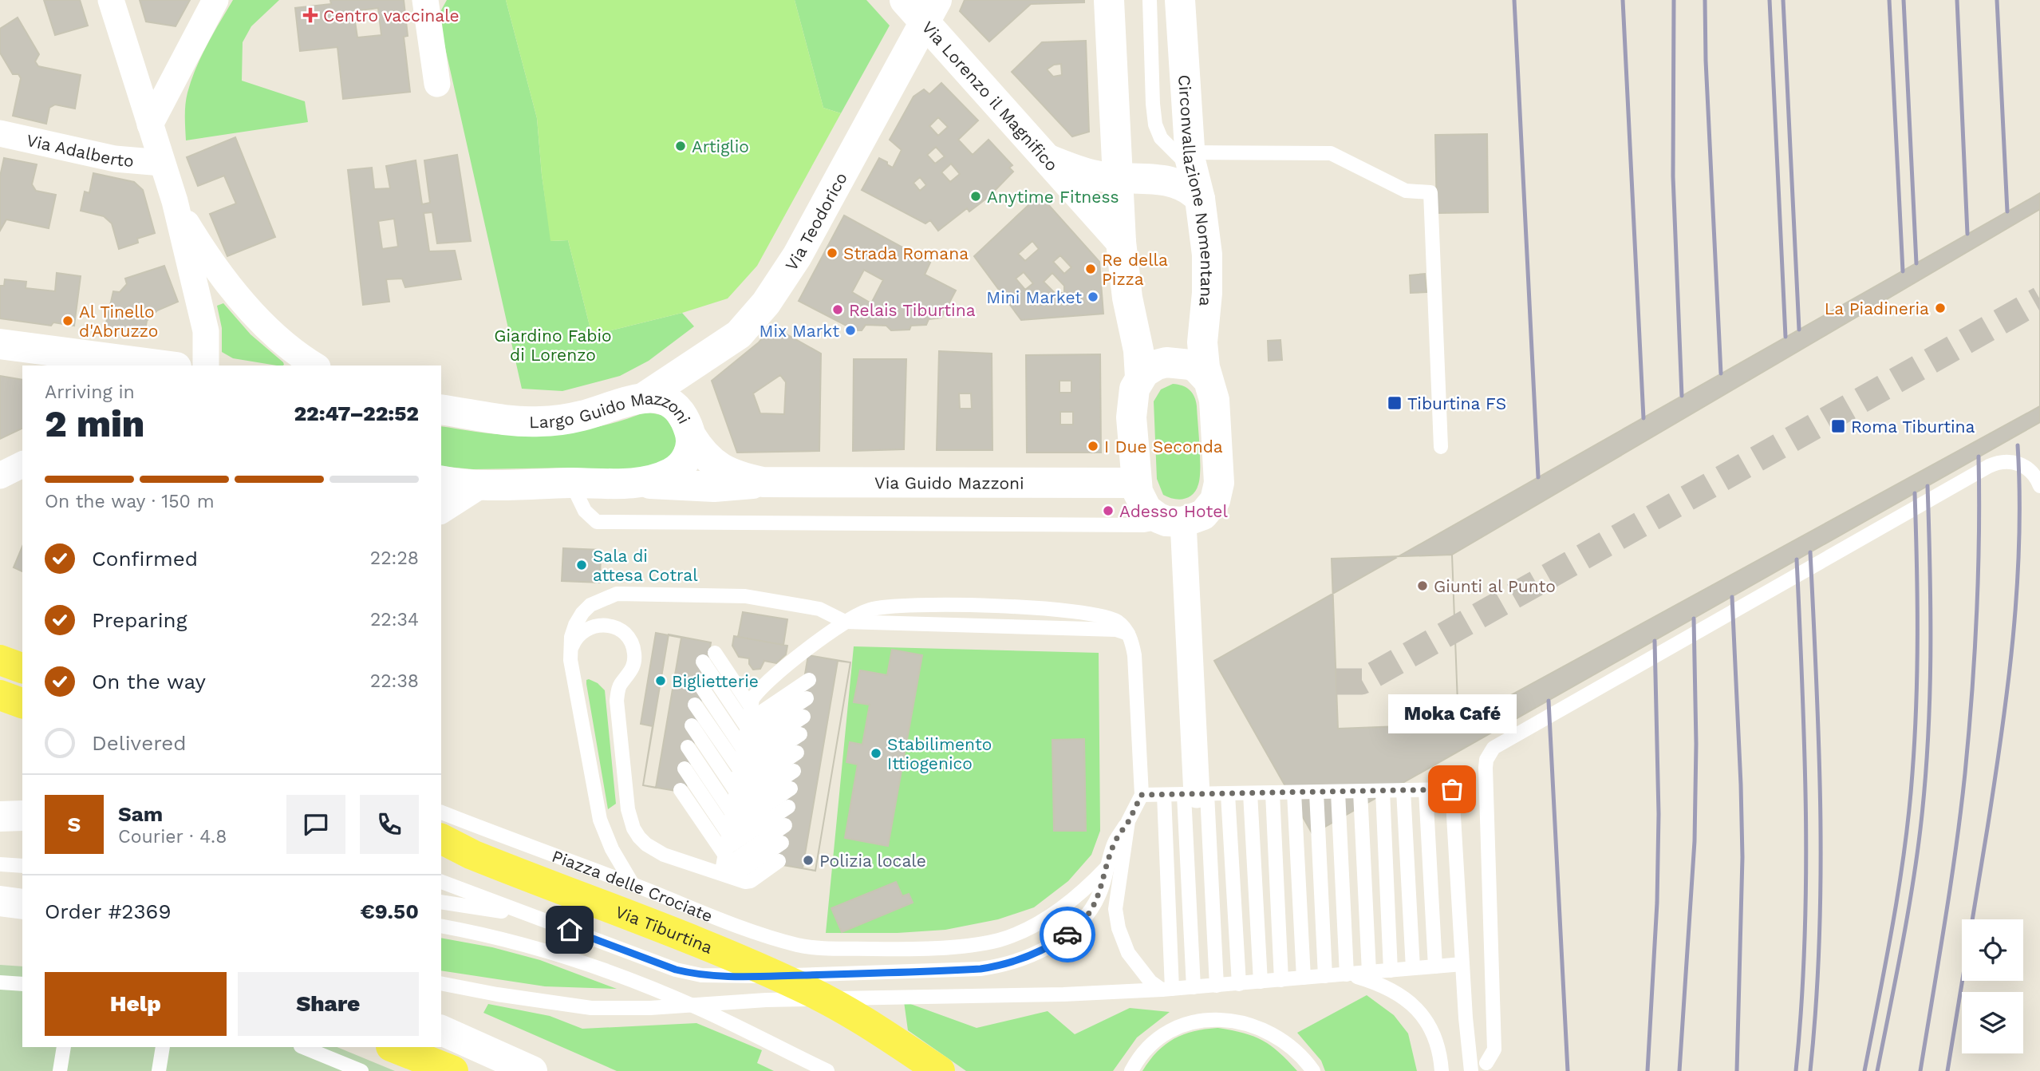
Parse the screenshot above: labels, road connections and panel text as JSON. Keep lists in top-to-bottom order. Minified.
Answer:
{"streets":{"main road":["Via Tiburtina"],"street":["Via Lorenzo il Magnifico","Via Adalberto","Circonvallazione Nomentana","Via Teodorico","Largo Guido Mazzoni","Via Guido Mazzoni"],"lane":["Piazza delle Crociate"]},"crossings":[["Via Lorenzo il Magnifico","Via Teodorico"],["Via Teodorico","Largo Guido Mazzoni"],["Largo Guido Mazzoni","Via Guido Mazzoni"]],"parks":["Giardino Fabio di Lorenzo"],"places":{"health":["Centro vaccinale"],"other":["Artiglio","Anytime Fitness","Strada Romana","Re della Pizza","Mini Market","La Piadineria","Relais Tiburtina","Al Tinello d'Abruzzo","Mix Markt","I Due Seconda","Adesso Hotel","Sala di attesa Cotral","Giunti al Punto","Biglietterie","Stabilimento Ittiogenico","Moka Café","Polizia locale"],"transit":["Tiburtina FS","Roma Tiburtina"]},"page":{"heading":["2 min","Arriving in","22:47–22:52"],"panel":["Sam","Courier · 4.8","Order #2369","€9.50"],"bar":"On the way · 150 m","list":[["Confirmed","22:28"],["Preparing","22:34"],["On the way","22:38"],"Delivered"],"bubble":"Moka Café","round":"S","buttons":["Help","Share"]}}
